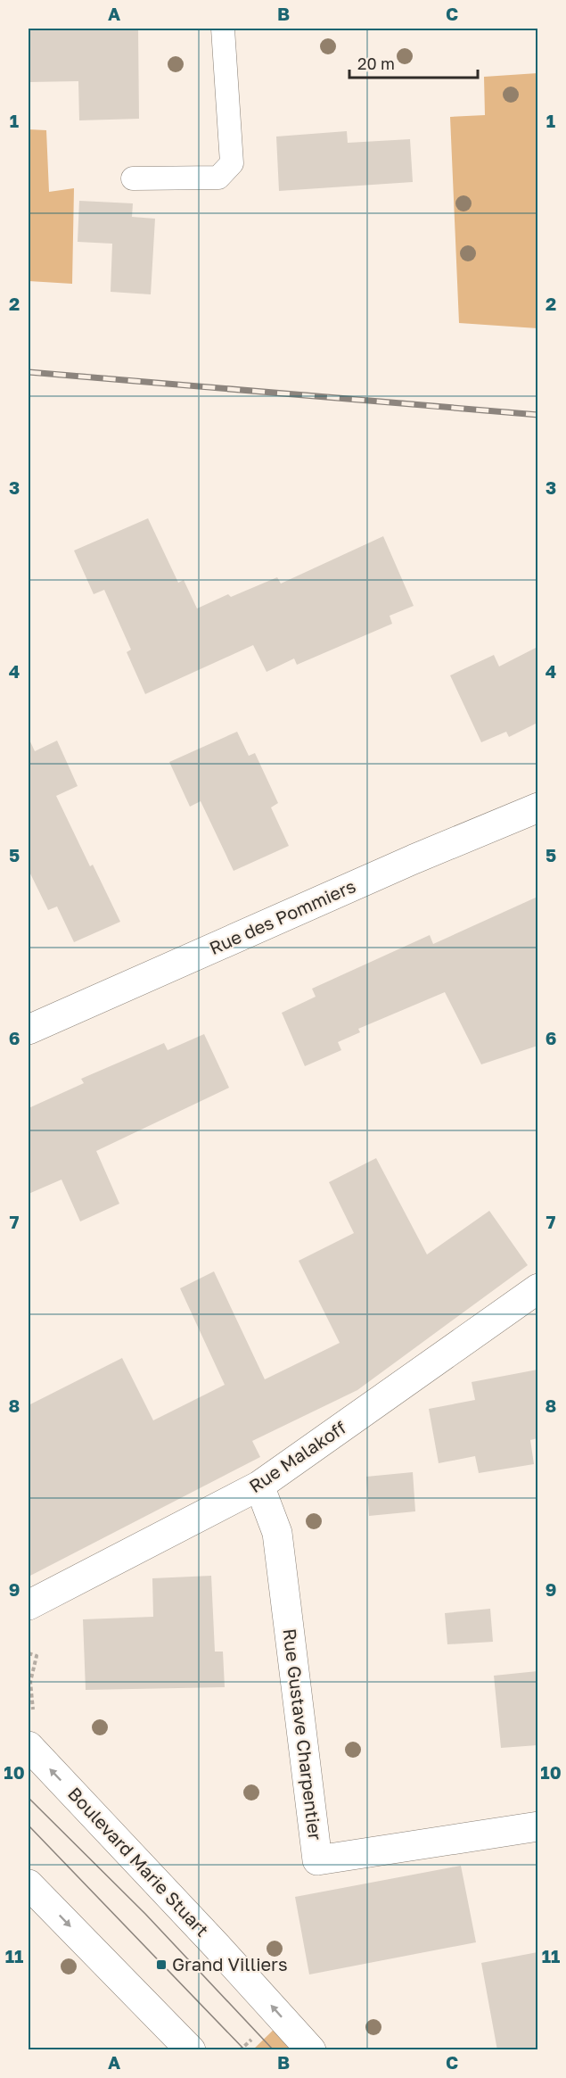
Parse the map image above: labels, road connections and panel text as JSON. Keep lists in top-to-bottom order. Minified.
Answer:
{"streets":{"street":["Rue des Pommiers","Rue Malakoff","Rue Gustave Charpentier","Boulevard Marie Stuart"]},"crossings":[["Rue Malakoff","Rue Gustave Charpentier"]],"places":{"transit":["Grand Villiers"]},"scale_bar":"20 m","grid":{"columns":["A","B","C"],"rows":["1","2","3","4","5","6","7","8","9","10","11"]}}
